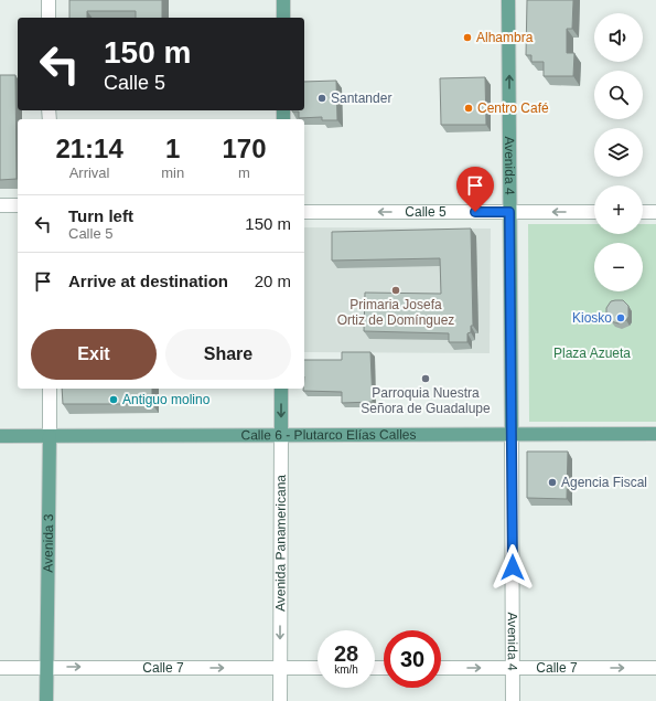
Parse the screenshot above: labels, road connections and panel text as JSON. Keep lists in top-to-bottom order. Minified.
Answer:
{"streets":{"main road":["Avenida 4","Calle 6 - Plutarco Elías Calles","Avenida 3","Avenida Panamericana"],"street":["Calle 5","Calle 7"]},"crossings":[["Avenida 4","Calle 5"],["Avenida 4","Calle 6 - Plutarco Elías Calles"],["Avenida 4","Calle 7"],["Calle 6 - Plutarco Elías Calles","Avenida 3"],["Calle 6 - Plutarco Elías Calles","Avenida Panamericana"],["Avenida 3","Calle 7"],["Avenida Panamericana","Calle 7"]],"one_way":["Calle 5","Avenida Panamericana","Calle 7"],"parks":["Plaza Azueta"],"places":["Alhambra","Santander","Centro Café","Primaria Josefa Ortiz de Domínguez","Kiosko","Parroquia Nuestra Señora de Guadalupe","Antiguo molino","Agencia Fiscal"],"page":{"map_buttons":["+","−"],"turn":["150 m","Calle 5"],"eta":["21:14","Arrival","1","min","170","m"],"list":[{"name":"Turn left","note":"Calle 5","value":"150 m"},{"name":"Arrive at destination","value":"20 m"}],"buttons":["Exit","Share"],"speed":"28 km/h","limit":"30"}}
